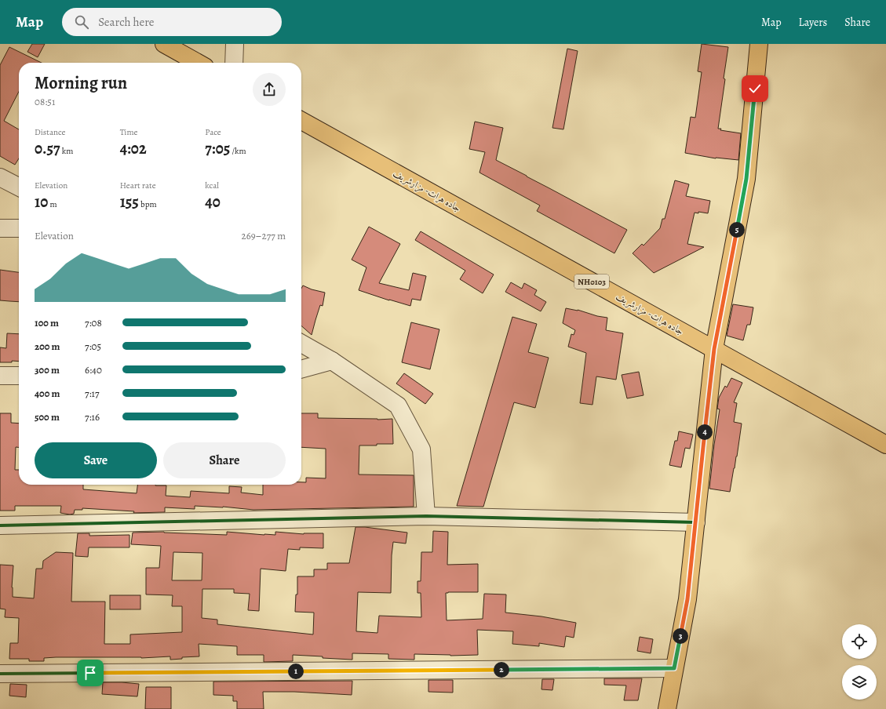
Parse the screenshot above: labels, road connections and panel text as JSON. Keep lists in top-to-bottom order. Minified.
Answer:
{"streets":{"main road":["جاده هرات- مزارشریف","NH0103"]},"page":{"header":"Map","search":"Search here","nav":["Map","Layers","Share"],"heading":["Morning run","08:51"],"stats":[["Distance","0.57 km"],["Time","4:02"],["Pace","7:05 /km"],["Elevation","10 m"],["Heart rate","155 bpm"],["kcal","40"]],"pins":["5","4","3","2","1"],"chart":["Elevation","269–277 m"],"list":[{"name":"100 m","note":"7:08"},{"name":"200 m","note":"7:05"},{"name":"300 m","note":"6:40"},{"name":"400 m","note":"7:17"},{"name":"500 m","note":"7:16"}],"buttons":["Save","Share"]}}
